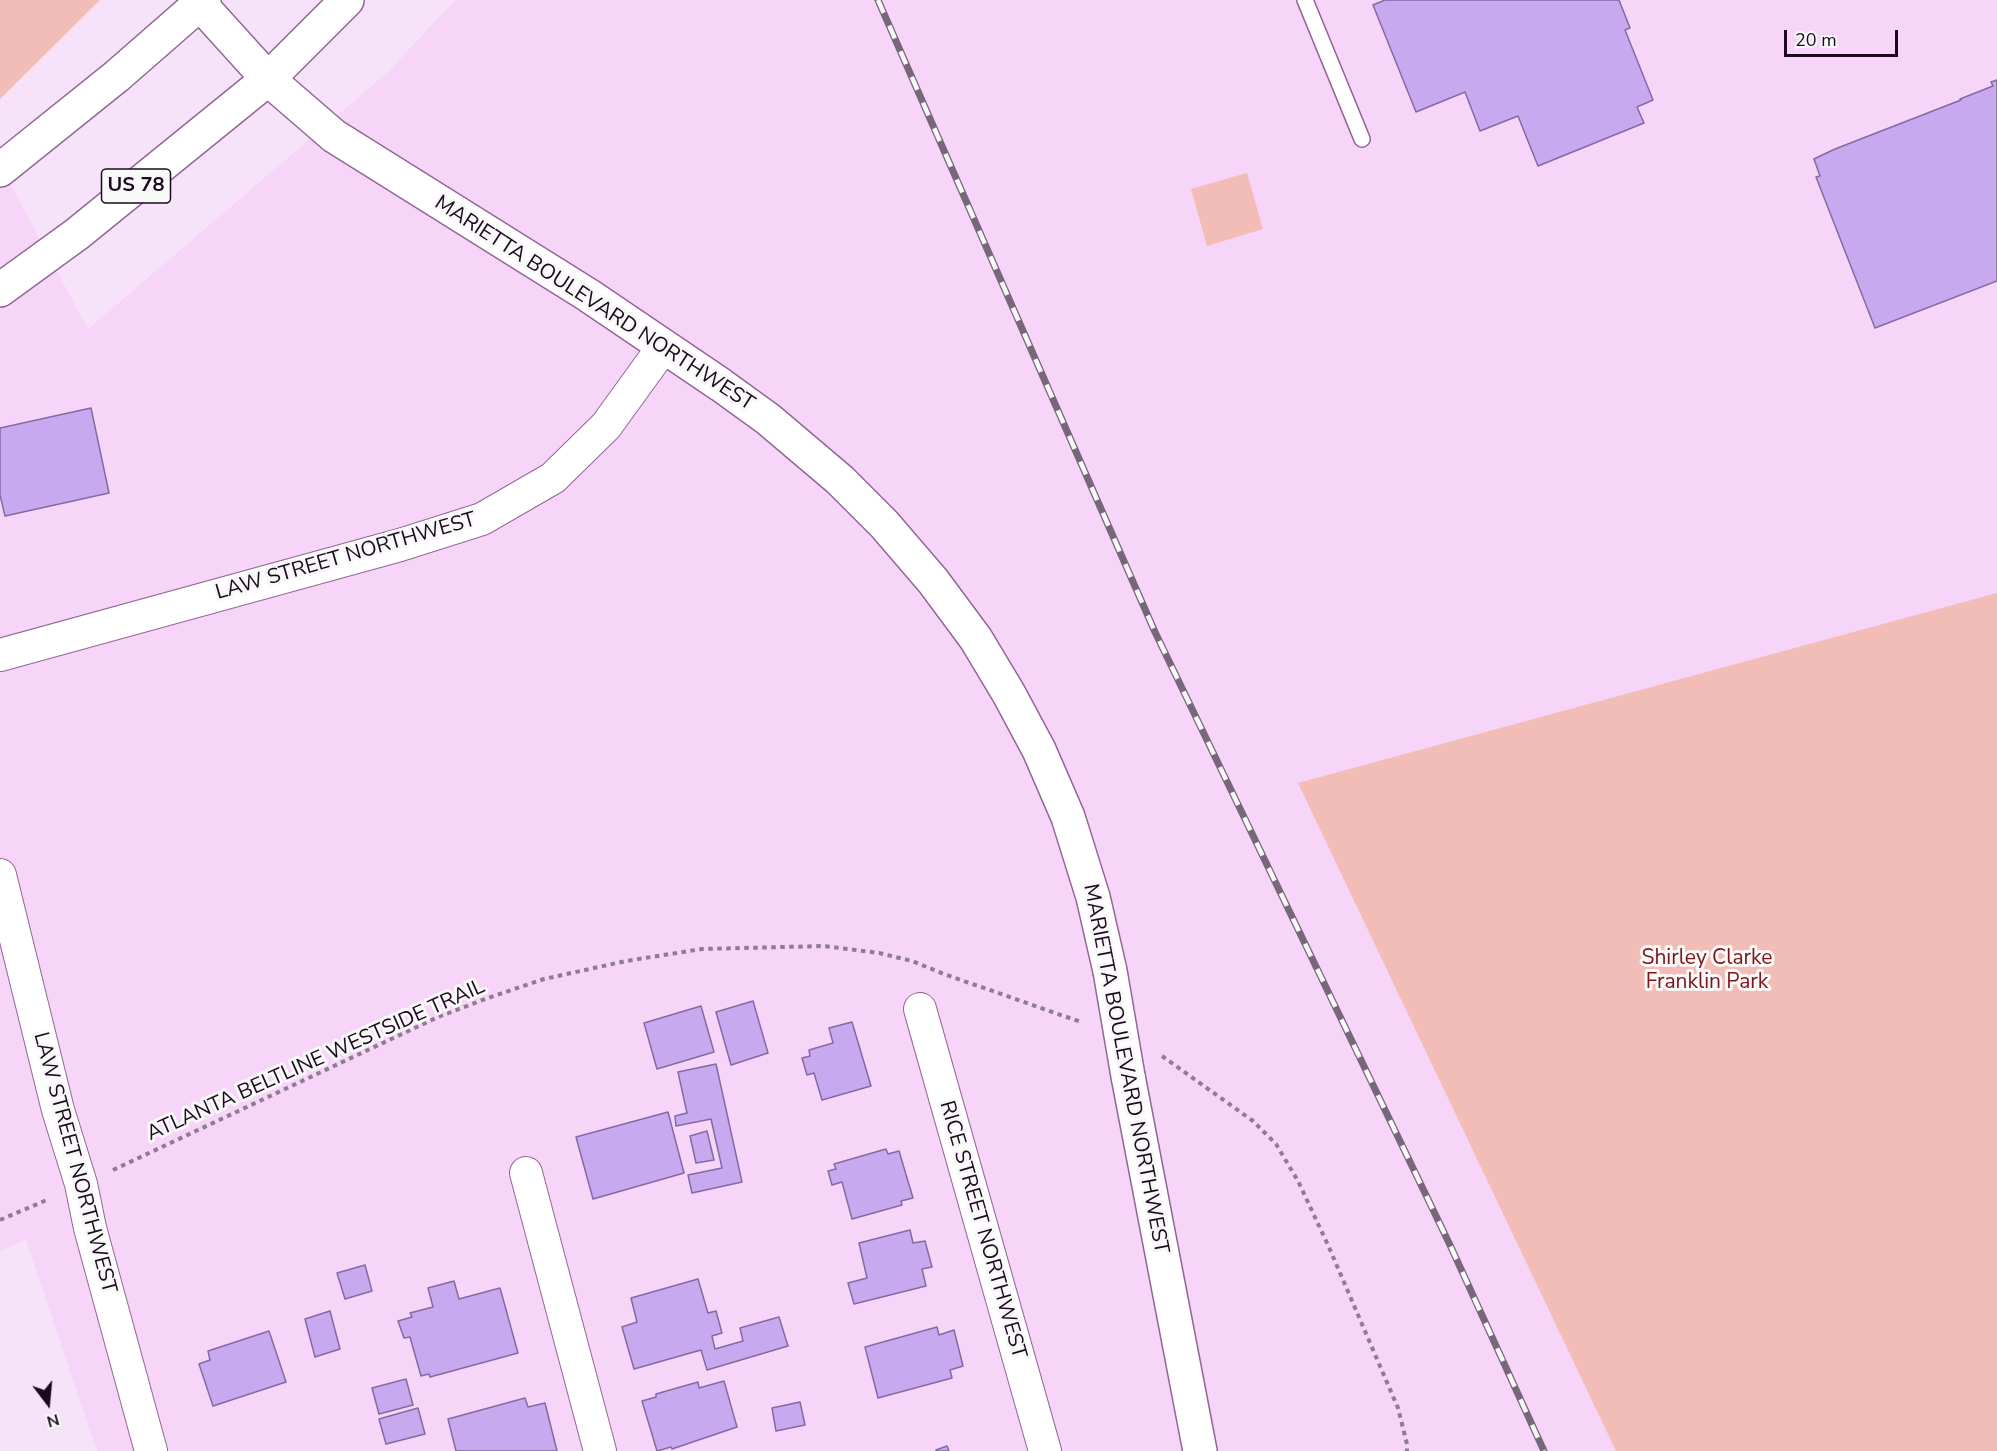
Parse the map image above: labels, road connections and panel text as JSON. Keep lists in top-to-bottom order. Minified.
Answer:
{"streets":{"main road":["US 78","MARIETTA BOULEVARD NORTHWEST"],"street":["LAW STREET NORTHWEST","RICE STREET NORTHWEST"],"path":["ATLANTA BELTLINE WESTSIDE TRAIL"]},"crossings":[["US 78","MARIETTA BOULEVARD NORTHWEST"],["MARIETTA BOULEVARD NORTHWEST","LAW STREET NORTHWEST"],["LAW STREET NORTHWEST","ATLANTA BELTLINE WESTSIDE TRAIL"]],"parks":["Shirley Clarke Franklin Park"],"scale_bar":"20 m","north":"bottom"}
